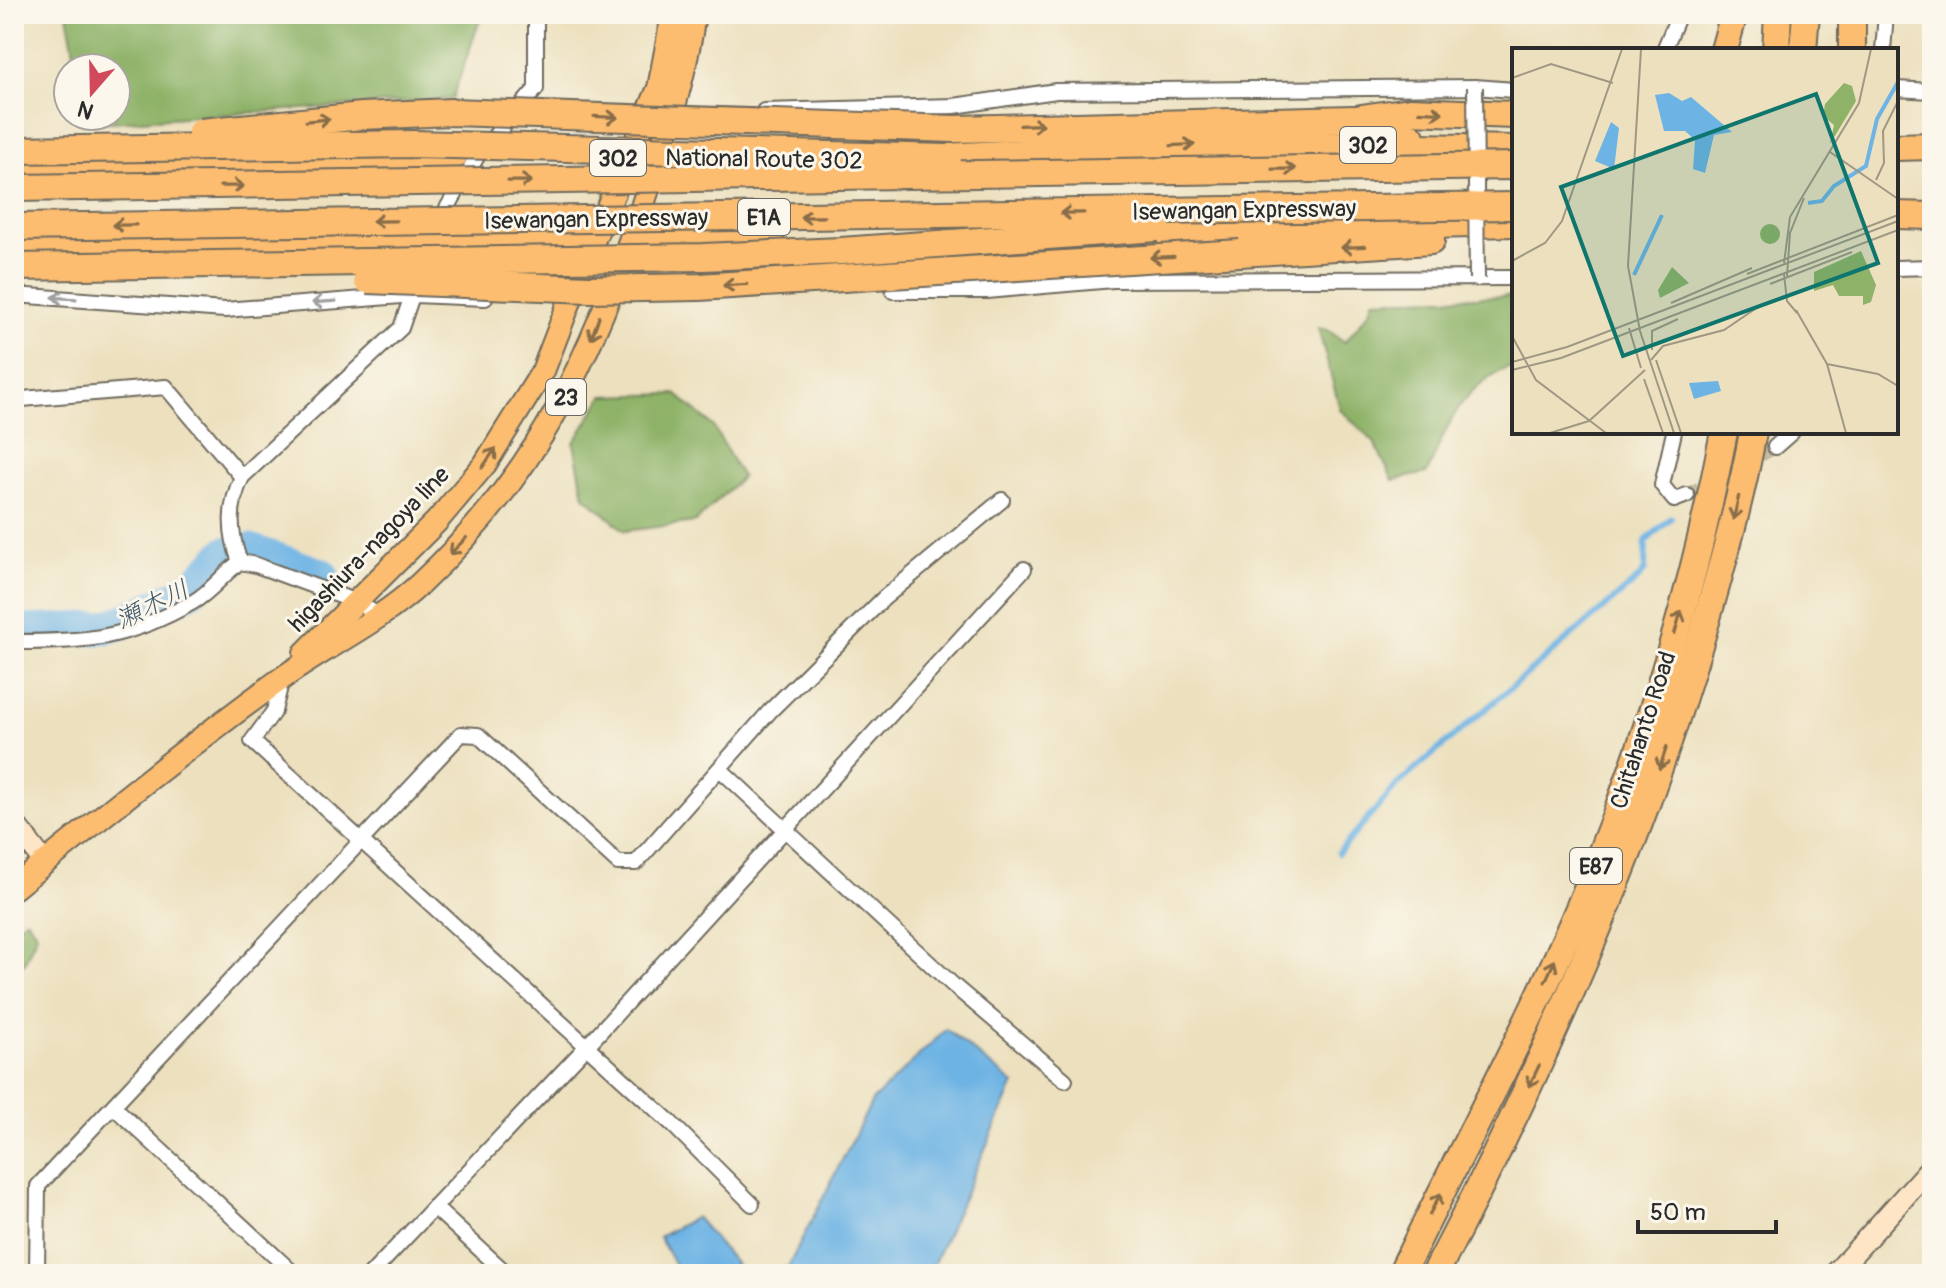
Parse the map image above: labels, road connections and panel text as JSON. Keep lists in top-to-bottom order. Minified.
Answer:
{"streets":{"highway":["302","National Route 302","Isewangan Expressway","E1A","Chitahanto Road","E87"],"main road":["23","higashiura-nagoya line"]},"crossings":[["National Route 302","higashiura-nagoya line"]],"water":["瀬木川"],"scale_bar":"50 m","north":"bottom"}
